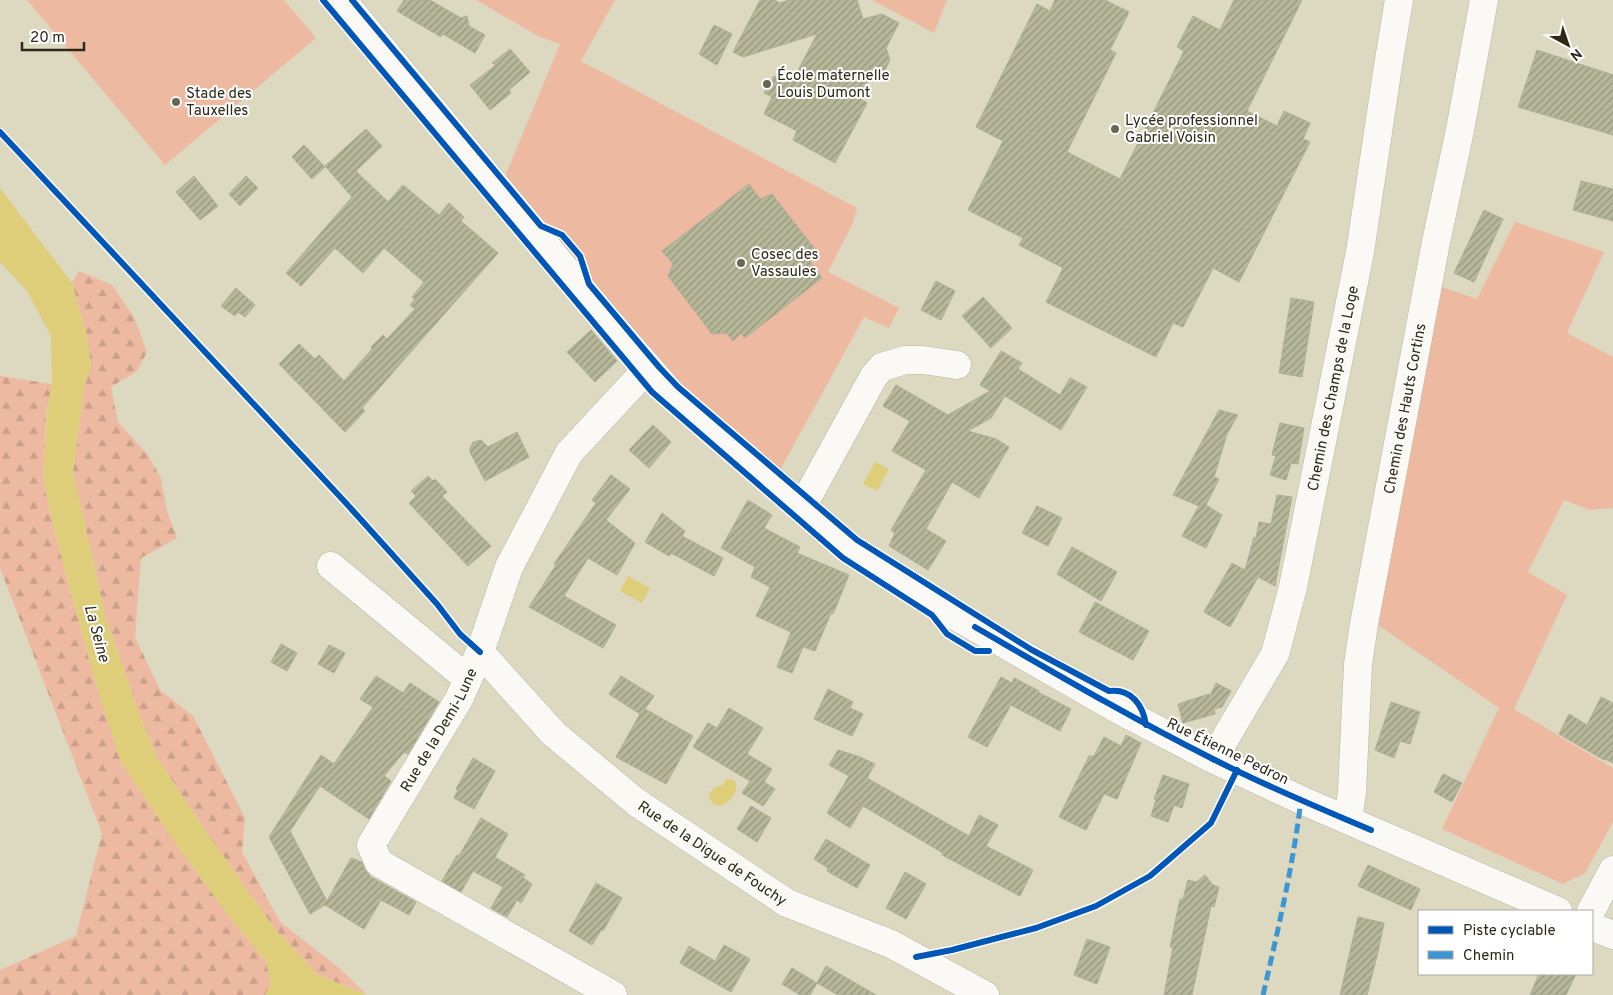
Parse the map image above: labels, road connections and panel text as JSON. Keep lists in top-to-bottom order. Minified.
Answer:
{"streets":{"street":["Chemin des Champs de la Loge","Chemin des Hauts Cortins","Rue de la Demi-Lune","Rue Étienne Pedron","Rue de la Digue de Fouchy"]},"crossings":[["Chemin des Champs de la Loge","Rue Étienne Pedron"],["Chemin des Hauts Cortins","Rue Étienne Pedron"],["Rue de la Demi-Lune","Rue Étienne Pedron"],["Rue de la Demi-Lune","Rue de la Digue de Fouchy"]],"water":["La Seine"],"places":["École maternelle Louis Dumont","Stade des Tauxelles","Lycée professionnel Gabriel Voisin","Cosec des Vassaules"],"legend":["Piste cyclable","Chemin"],"scale_bar":"20 m","north":"bottom right"}
